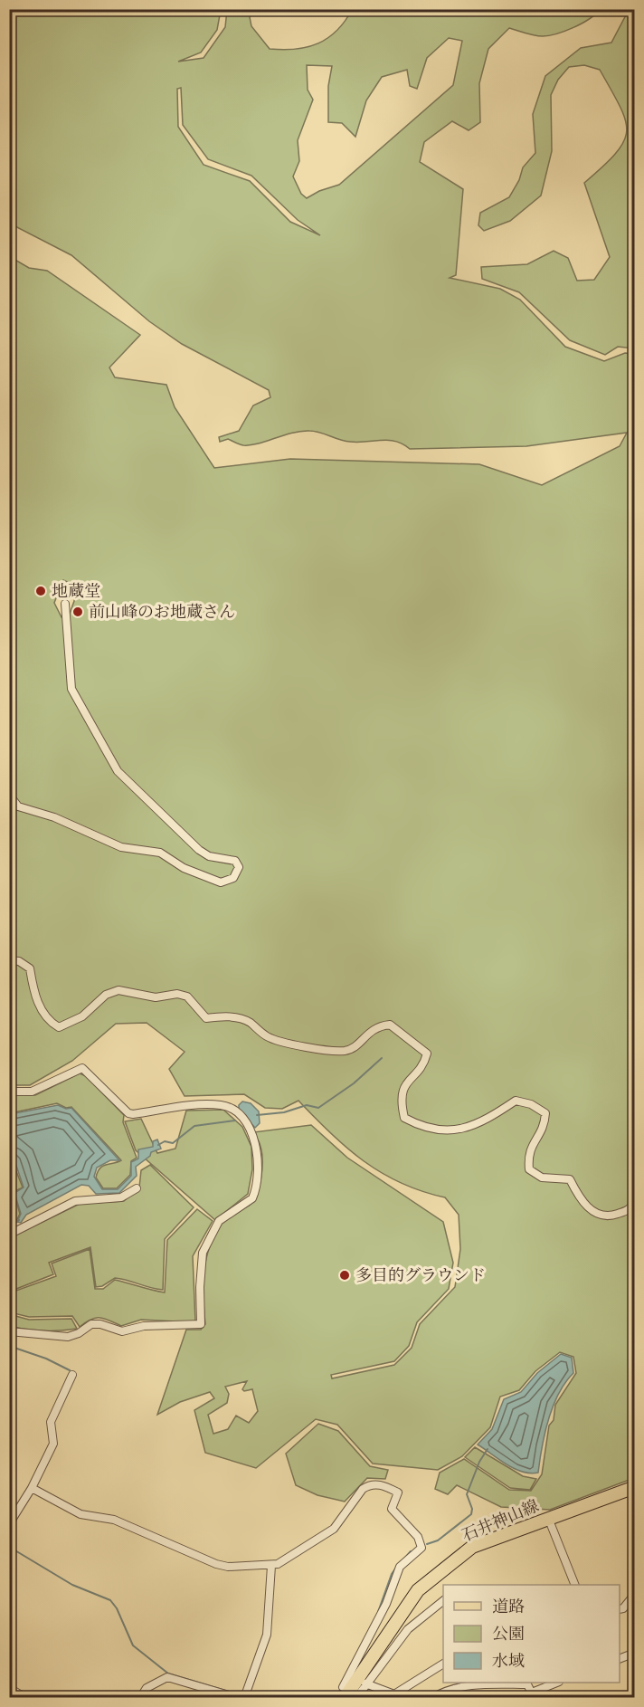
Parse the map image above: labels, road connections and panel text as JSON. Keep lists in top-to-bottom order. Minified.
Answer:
{"streets":{"main road":["石井神山線"]},"places":["地蔵堂","前山峰のお地蔵さん","多目的グラウンド"],"legend":["道路","公園","水域"]}
